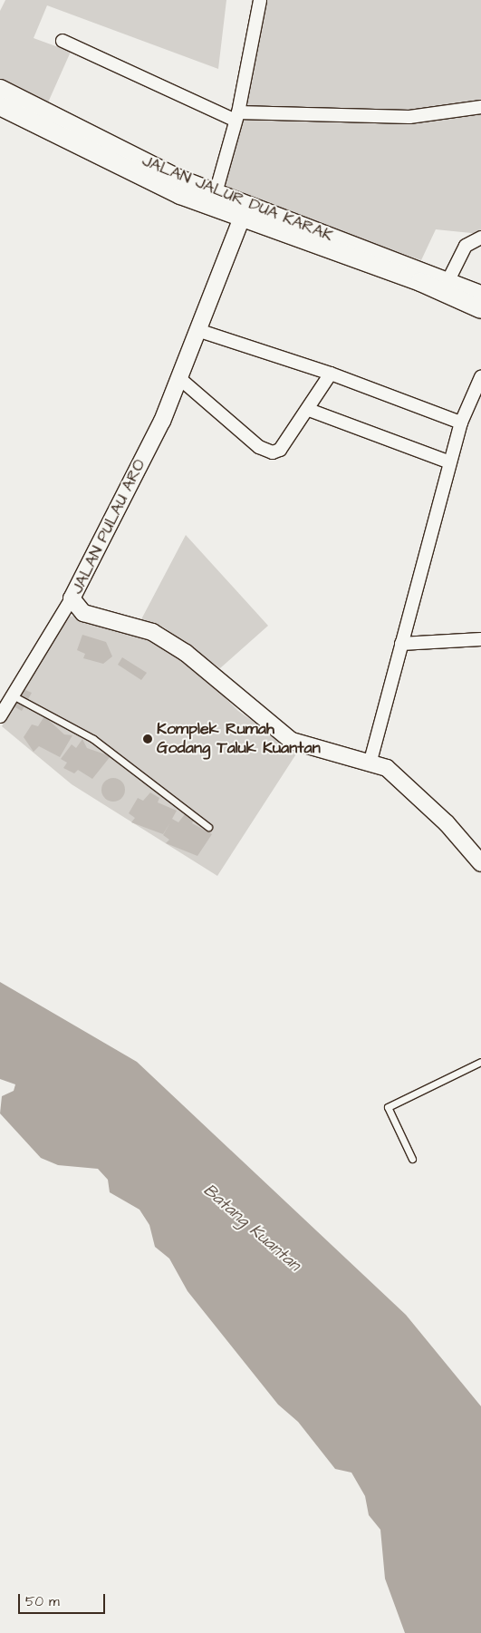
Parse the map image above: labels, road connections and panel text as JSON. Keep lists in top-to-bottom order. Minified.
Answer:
{"streets":{"main road":["JALAN JALUR DUA KARAK"],"street":["JALAN PULAU ARO"]},"crossings":[["JALAN JALUR DUA KARAK","JALAN PULAU ARO"]],"water":["Batang Kuantan"],"places":["Komplek Rumah Godang Taluk Kuantan"],"scale_bar":"50 m"}
